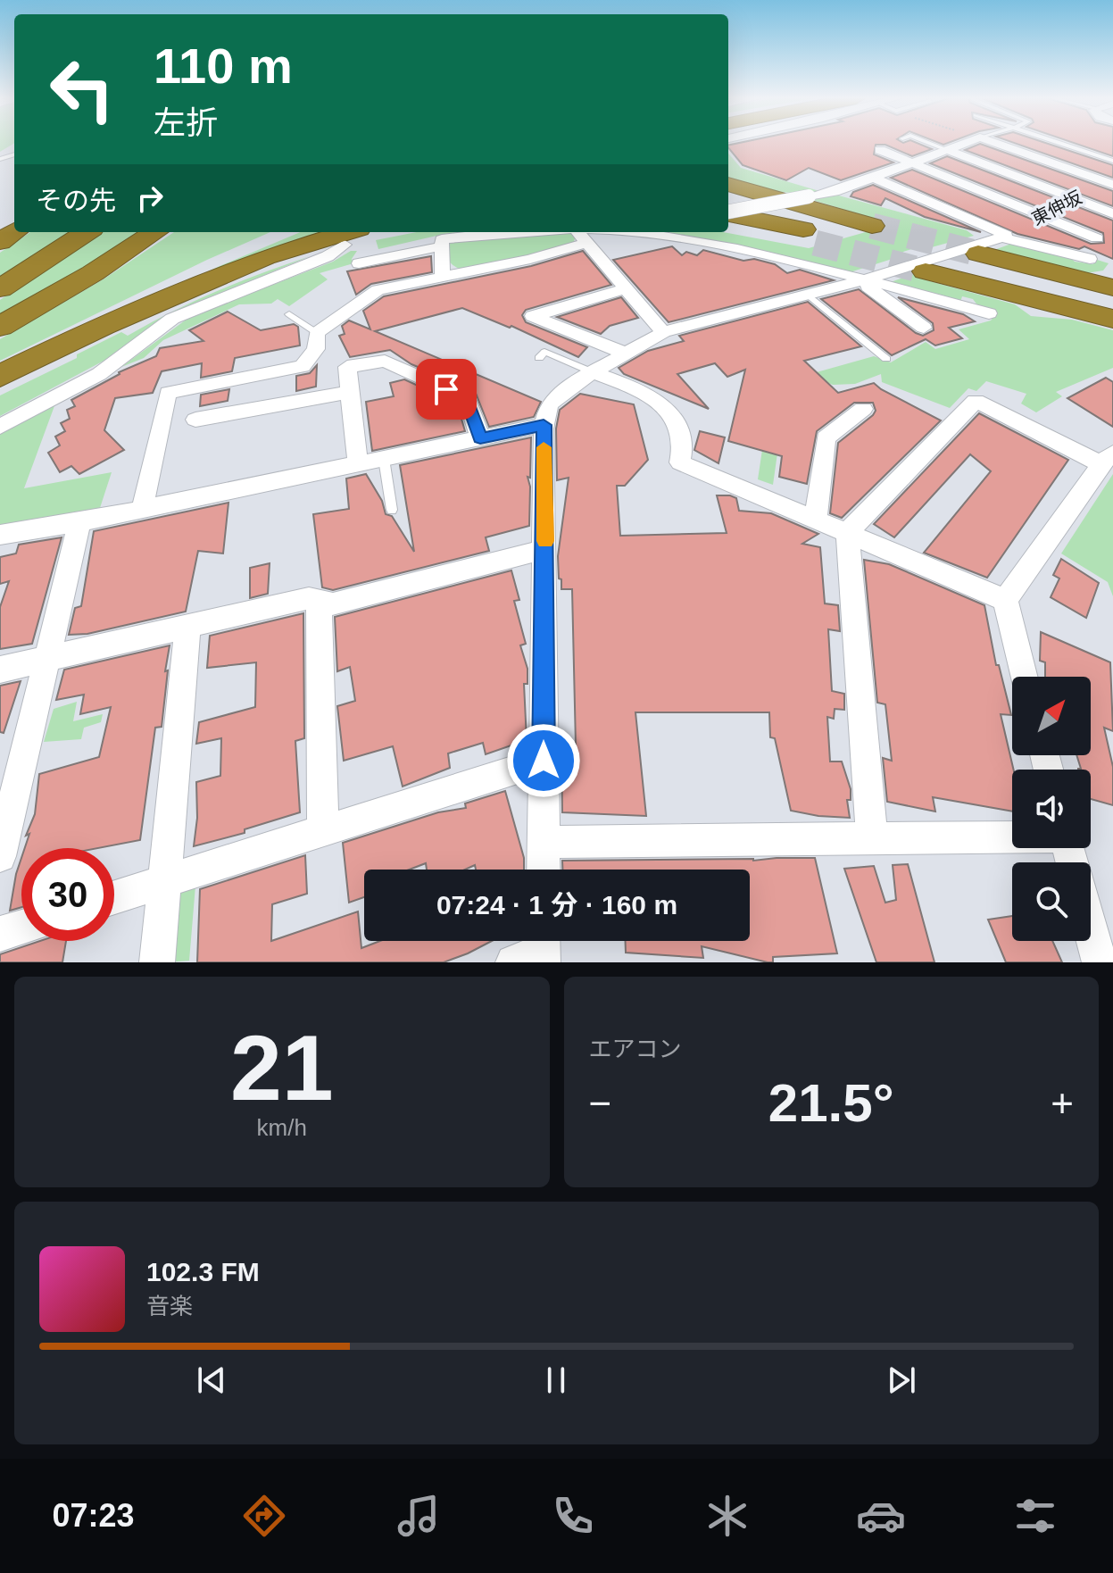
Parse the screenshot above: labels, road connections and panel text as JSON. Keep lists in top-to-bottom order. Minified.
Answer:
{"streets":{"street":["東伸坂"]},"north":"top right","page":{"turn":["110 m","左折"],"then":"その先","limit":"30","trip":"07:24 · 1 分 · 160 m","tile":[["21","km/h"],"エアコン"],"heat":["−","21.5°","+"],"song":["102.3 FM","音楽"],"tabs":"07:23"}}
